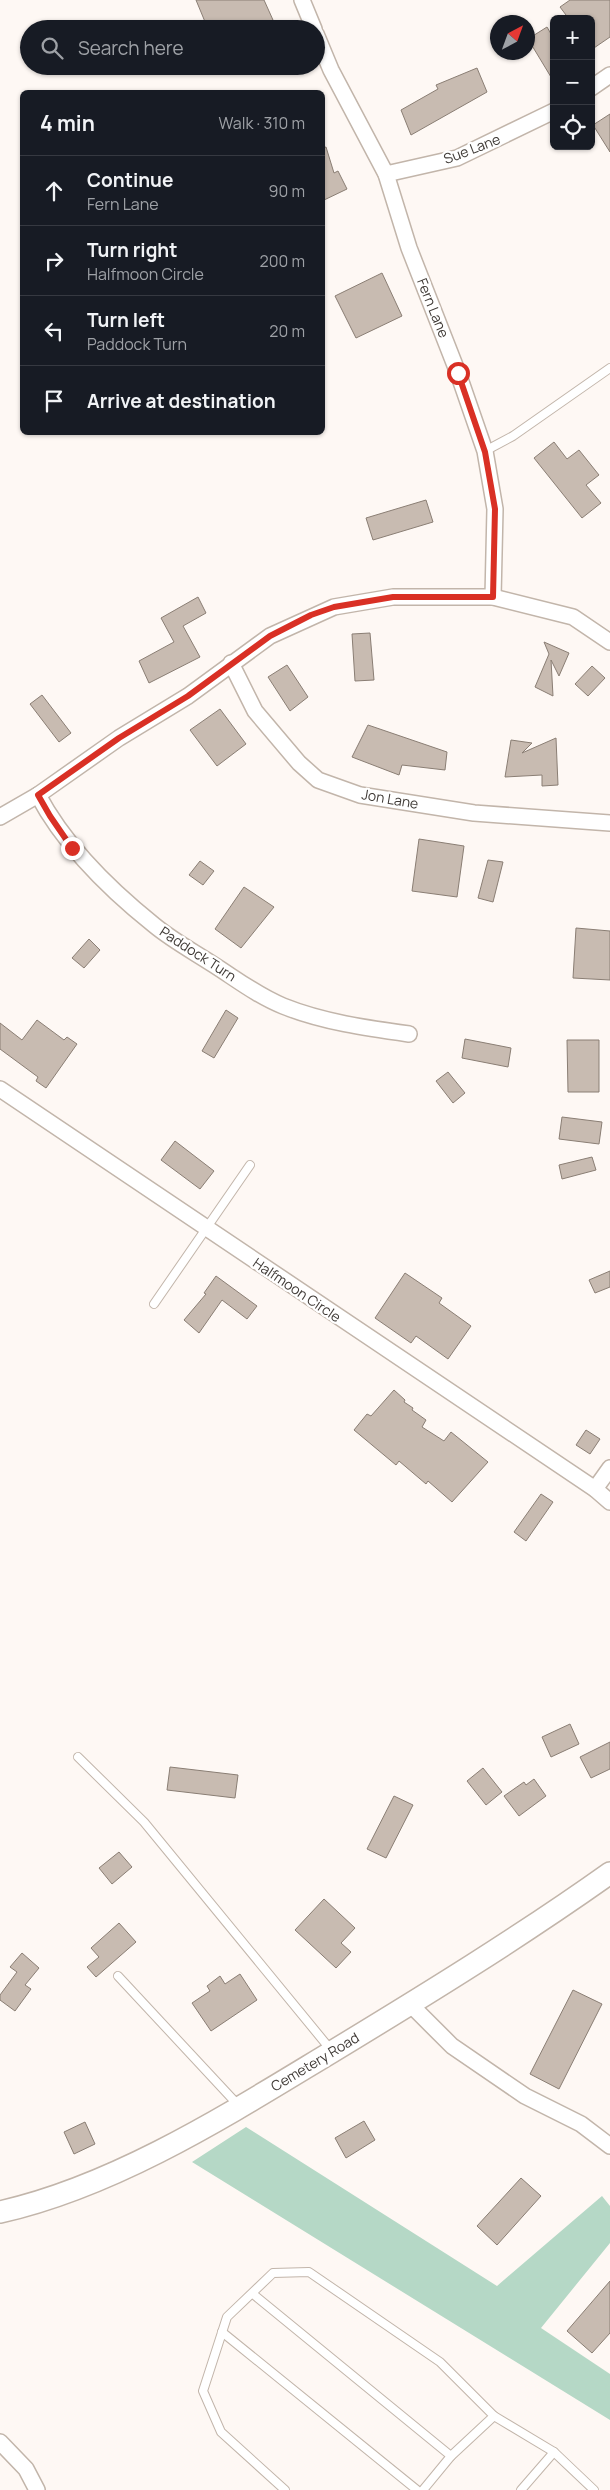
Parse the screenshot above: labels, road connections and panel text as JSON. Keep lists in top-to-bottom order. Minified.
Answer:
{"streets":{"street":["Sue Lane","Fern Lane","Jon Lane","Paddock Turn","Halfmoon Circle","Cemetery Road"]},"crossings":[["Sue Lane","Fern Lane"]],"north":"top right","page":{"map_buttons":["+","−"],"search":"Search here","heading":["4 min","Walk · 310 m"],"list":[["Continue","Fern Lane","90 m"],["Turn right","Halfmoon Circle","200 m"],["Turn left","Paddock Turn","20 m"],"Arrive at destination"]}}
